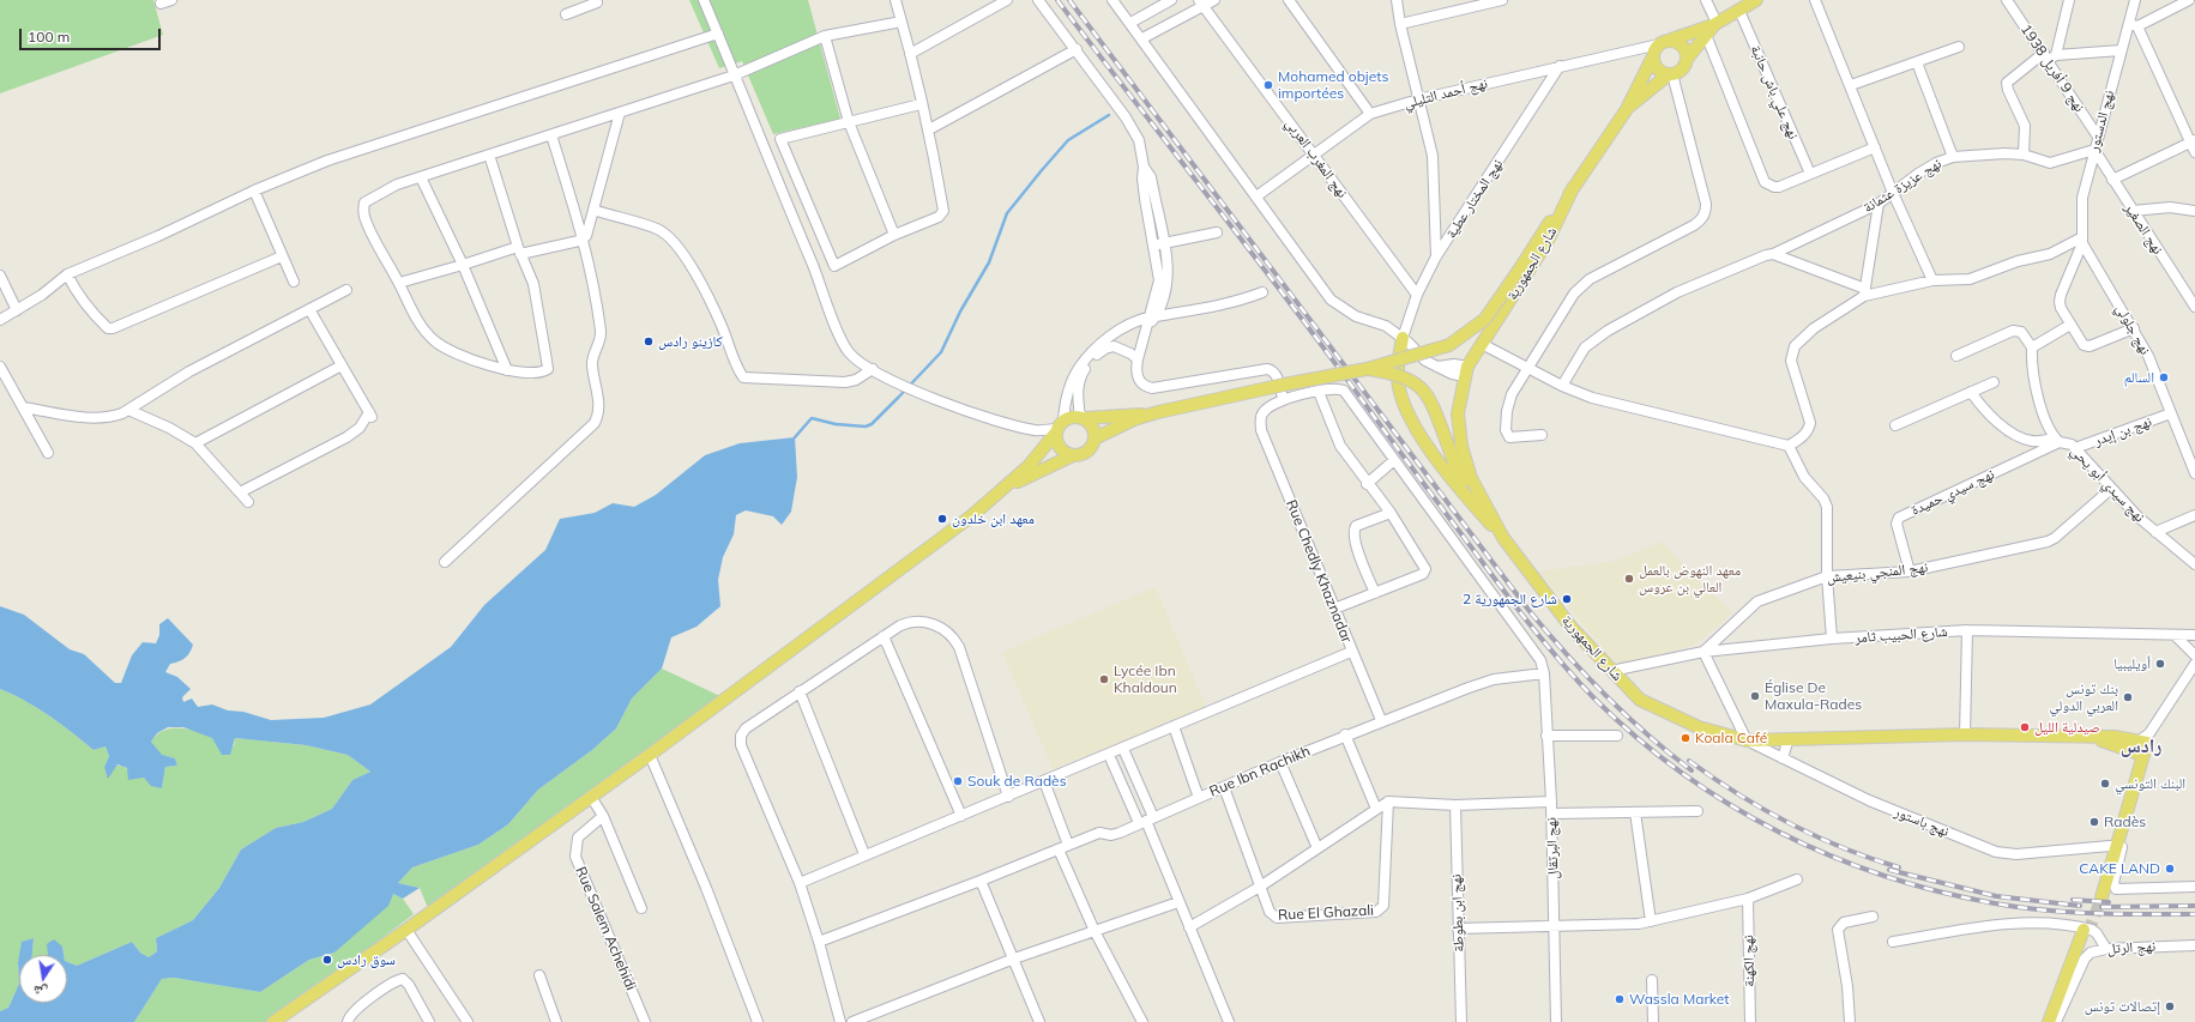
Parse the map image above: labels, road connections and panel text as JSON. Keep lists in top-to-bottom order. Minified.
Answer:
{"streets":{"main road":["شارع الجمهورية"],"street":["نهج 9 أفريل 1938","نهج علي باش حانبة","نهج أحمد التليلي","نهج الدستور","نهج المغرب العربي","نهج عزيزة عثمانة","نهج المختار عطية","نهج الصغير","نهج جلولي","نهج بن إيدر","نهج سيدي أبو يحي","نهج سيدي حميدة","Rue Chedly Khaznadar","نهج المنجي بنيعيش","شارع الحبيب ثامر","Rue Ibn Rachikh","نهج باستور","نهج البرتقال","Rue El Ghazali","نهج ابن بطوطة","Rue Salem Achehidi","نهج الرتل","نهج الكهنة"]},"crossings":[["نهج 9 أفريل 1938","نهج الدستور"],["نهج أحمد التليلي","نهج المغرب العربي"],["نهج أحمد التليلي","نهج المختار عطية"],["نهج الدستور","نهج عزيزة عثمانة"],["نهج الدستور","نهج الصغير"],["نهج الدستور","نهج جلولي"],["نهج المغرب العربي","نهج المختار عطية"],["نهج عزيزة عثمانة","نهج الصغير"],["شارع الجمهورية","شارع الحبيب ثامر"],["شارع الجمهورية","نهج باستور"],["نهج جلولي","نهج بن إيدر"],["نهج بن إيدر","نهج سيدي أبو يحي"],["نهج سيدي أبو يحي","نهج سيدي حميدة"],["نهج سيدي أبو يحي","نهج المنجي بنيعيش"],["نهج سيدي حميدة","نهج المنجي بنيعيش"],["Rue Chedly Khaznadar","Rue Ibn Rachikh"],["نهج المنجي بنيعيش","شارع الحبيب ثامر"],["Rue Ibn Rachikh","نهج البرتقال"],["Rue Ibn Rachikh","Rue El Ghazali"]],"districts":["رادس"],"places":["Mohamed objets importées","كازينو رادس","السالم","معهد ابن خلدون","معهد النهوض بالعمل العالي بن عروس","شارع الجمهورية 2","أويليبيا","Lycée Ibn Khaldoun","Église De Maxula-Rades","بنك تونس العربي الدولي","صيدلية الليل","Koala Café","Souk de Radès","البنك التونسي","Radès","CAKE LAND","سوق رادس","Wassla Market","إتصالات تونس"],"scale_bar":"100 m","north":"bottom"}
